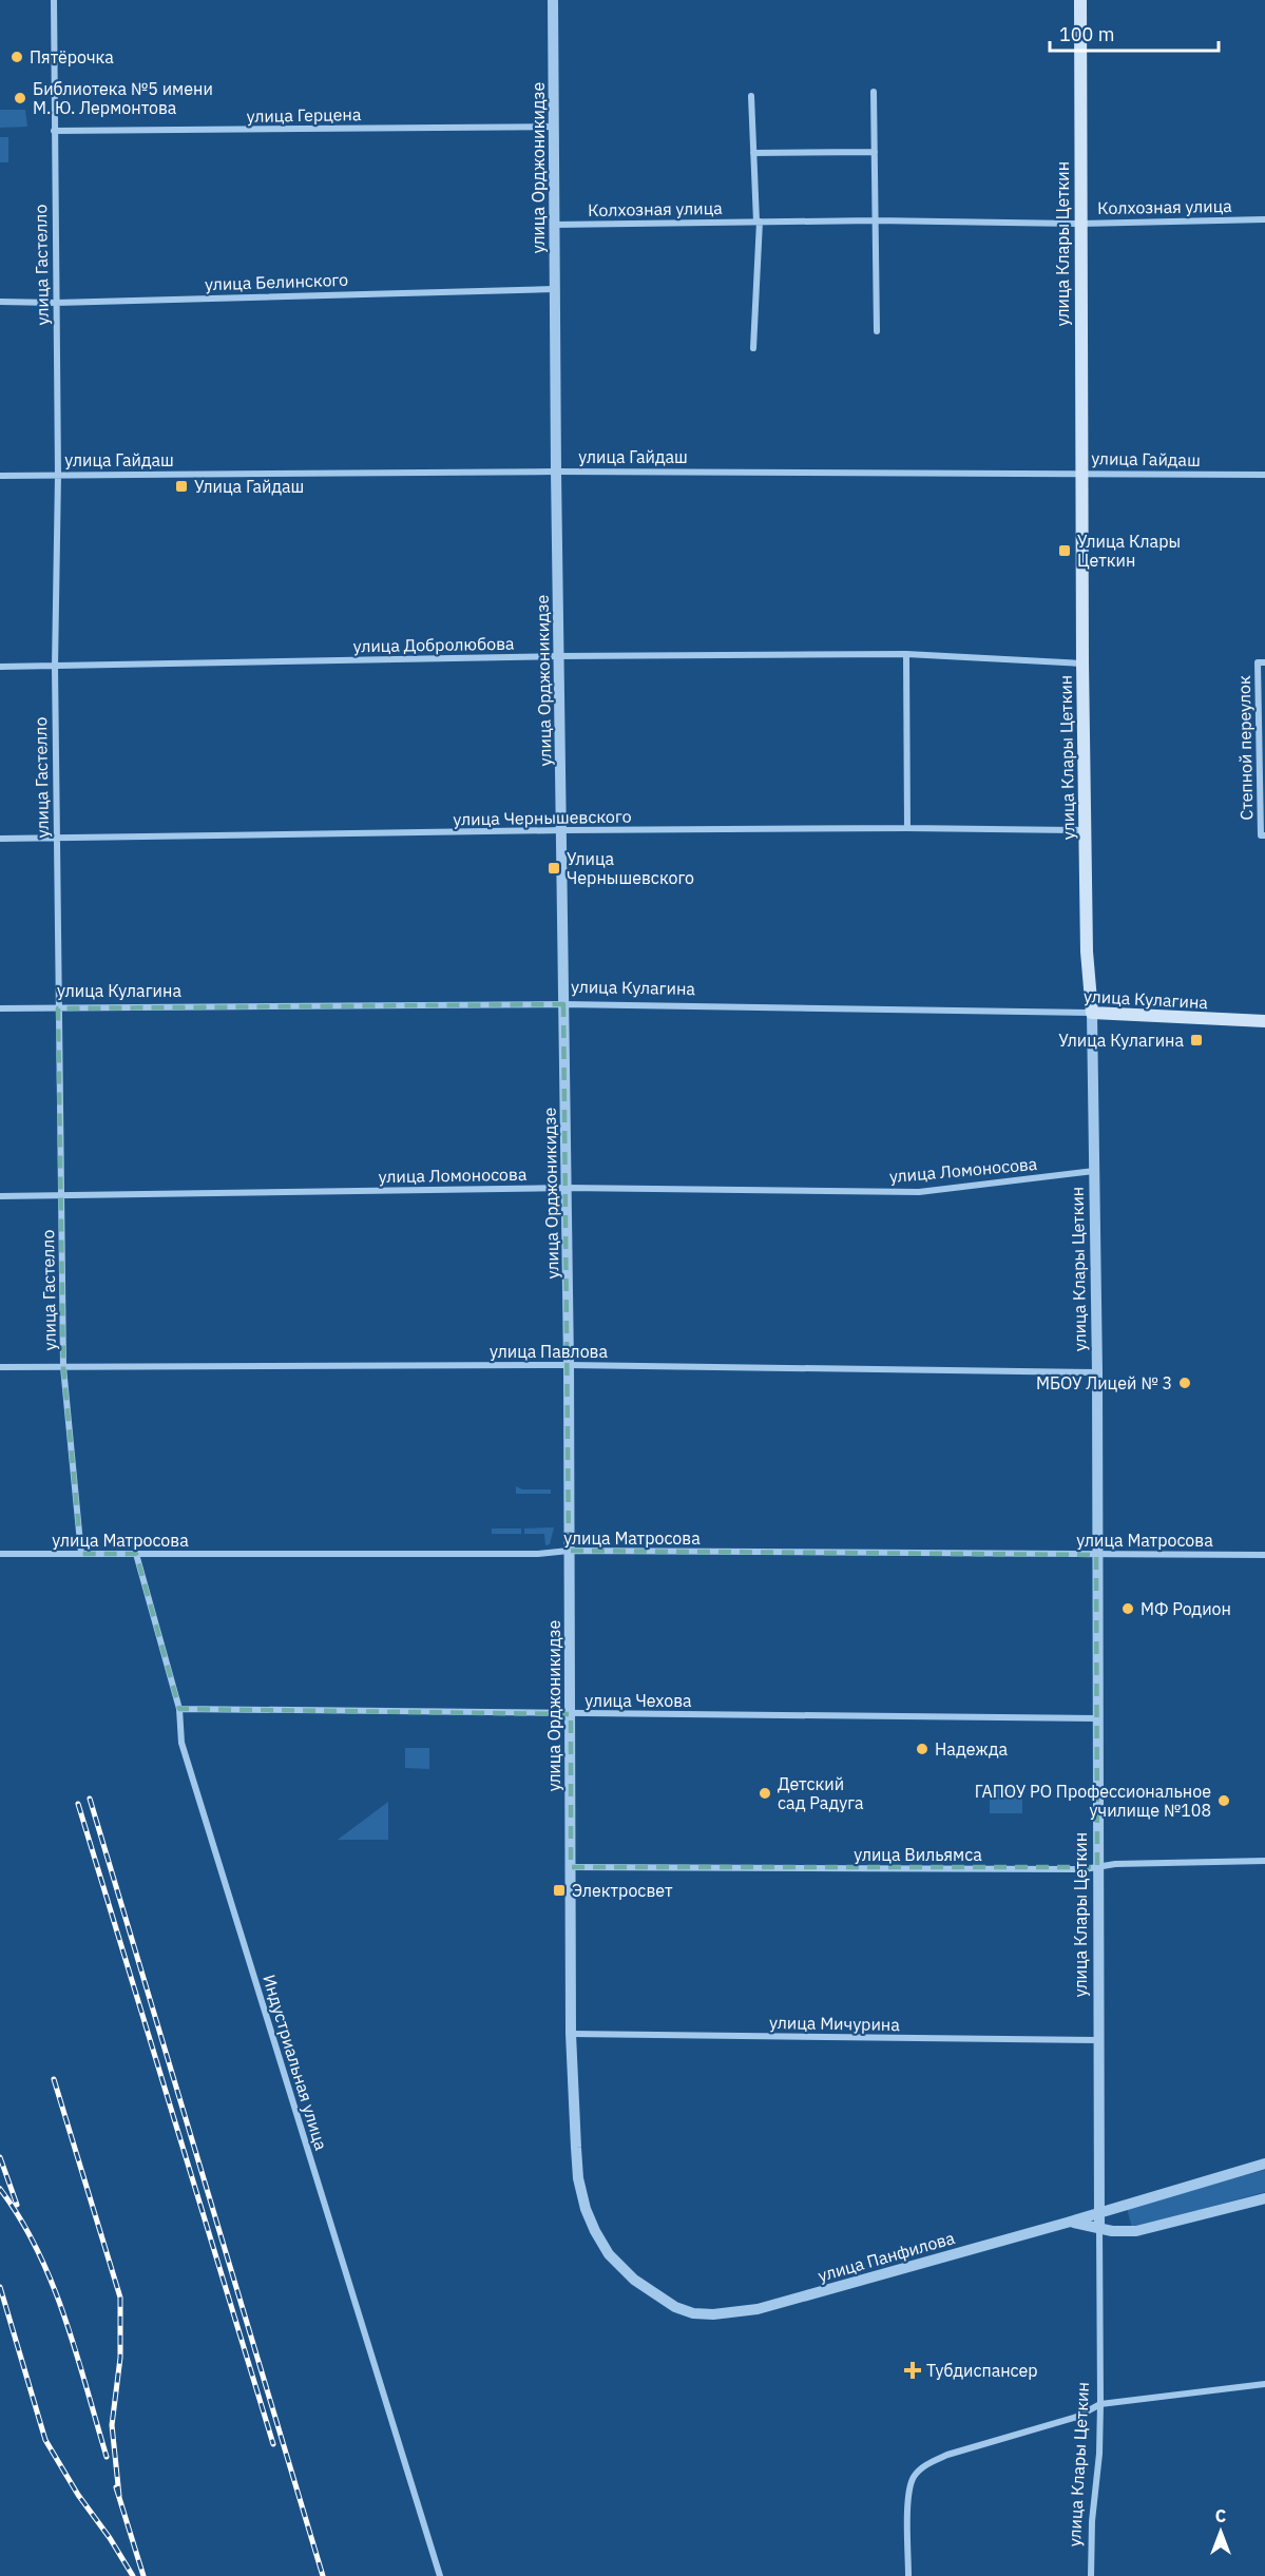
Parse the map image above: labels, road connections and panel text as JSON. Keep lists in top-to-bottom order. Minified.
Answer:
{"streets":{"main road":["улица Клары Цеткин","улица Кулагина"],"street":["улица Герцена","улица Орджоникидзе","Колхозная улица","улица Гастелло","улица Белинского","улица Гайдаш","улица Добролюбова","Степной переулок","улица Чернышевского","улица Ломоносова","улица Павлова","улица Матросова","улица Чехова","улица Вильямса","улица Мичурина","Индустриальная улица","улица Панфилова"]},"crossings":[["улица Герцена","улица Орджоникидзе"],["улица Герцена","улица Гастелло"],["улица Орджоникидзе","Колхозная улица"],["улица Орджоникидзе","улица Белинского"],["улица Орджоникидзе","улица Гайдаш"],["улица Орджоникидзе","улица Добролюбова"],["улица Орджоникидзе","улица Чернышевского"],["улица Орджоникидзе","улица Кулагина"],["улица Орджоникидзе","улица Ломоносова"],["улица Орджоникидзе","улица Павлова"],["улица Орджоникидзе","улица Матросова"],["улица Орджоникидзе","улица Чехова"],["улица Орджоникидзе","улица Вильямса"],["улица Орджоникидзе","улица Мичурина"],["улица Орджоникидзе","улица Панфилова"],["Колхозная улица","улица Клары Цеткин"],["улица Клары Цеткин","улица Гайдаш"],["улица Клары Цеткин","улица Добролюбова"],["улица Клары Цеткин","улица Чернышевского"],["улица Клары Цеткин","улица Кулагина"],["улица Клары Цеткин","улица Ломоносова"],["улица Клары Цеткин","улица Павлова"],["улица Клары Цеткин","улица Матросова"],["улица Клары Цеткин","улица Чехова"],["улица Клары Цеткин","улица Вильямса"],["улица Клары Цеткин","улица Мичурина"],["улица Клары Цеткин","улица Панфилова"],["улица Гастелло","улица Белинского"],["улица Гастелло","улица Гайдаш"],["улица Гастелло","улица Добролюбова"],["улица Гастелло","улица Чернышевского"],["улица Гастелло","улица Кулагина"],["улица Гастелло","улица Ломоносова"],["улица Гастелло","улица Павлова"],["улица Гастелло","улица Матросова"],["улица Матросова","Индустриальная улица"],["улица Чехова","Индустриальная улица"]],"places":{"other":["Пятёрочка","Библиотека №5 имени М. Ю. Лермонтова","МБОУ Лицей № 3","МФ Родион","Надежда","Детский сад Радуга","ГАПОУ РО Профессиональное училище №108"],"transit":["Улица Гайдаш","Улица Клары Цеткин","Улица Чернышевского","Улица Кулагина","Электросвет"],"health":["Тубдиспансер"]},"scale_bar":"100 m","north":"top"}
